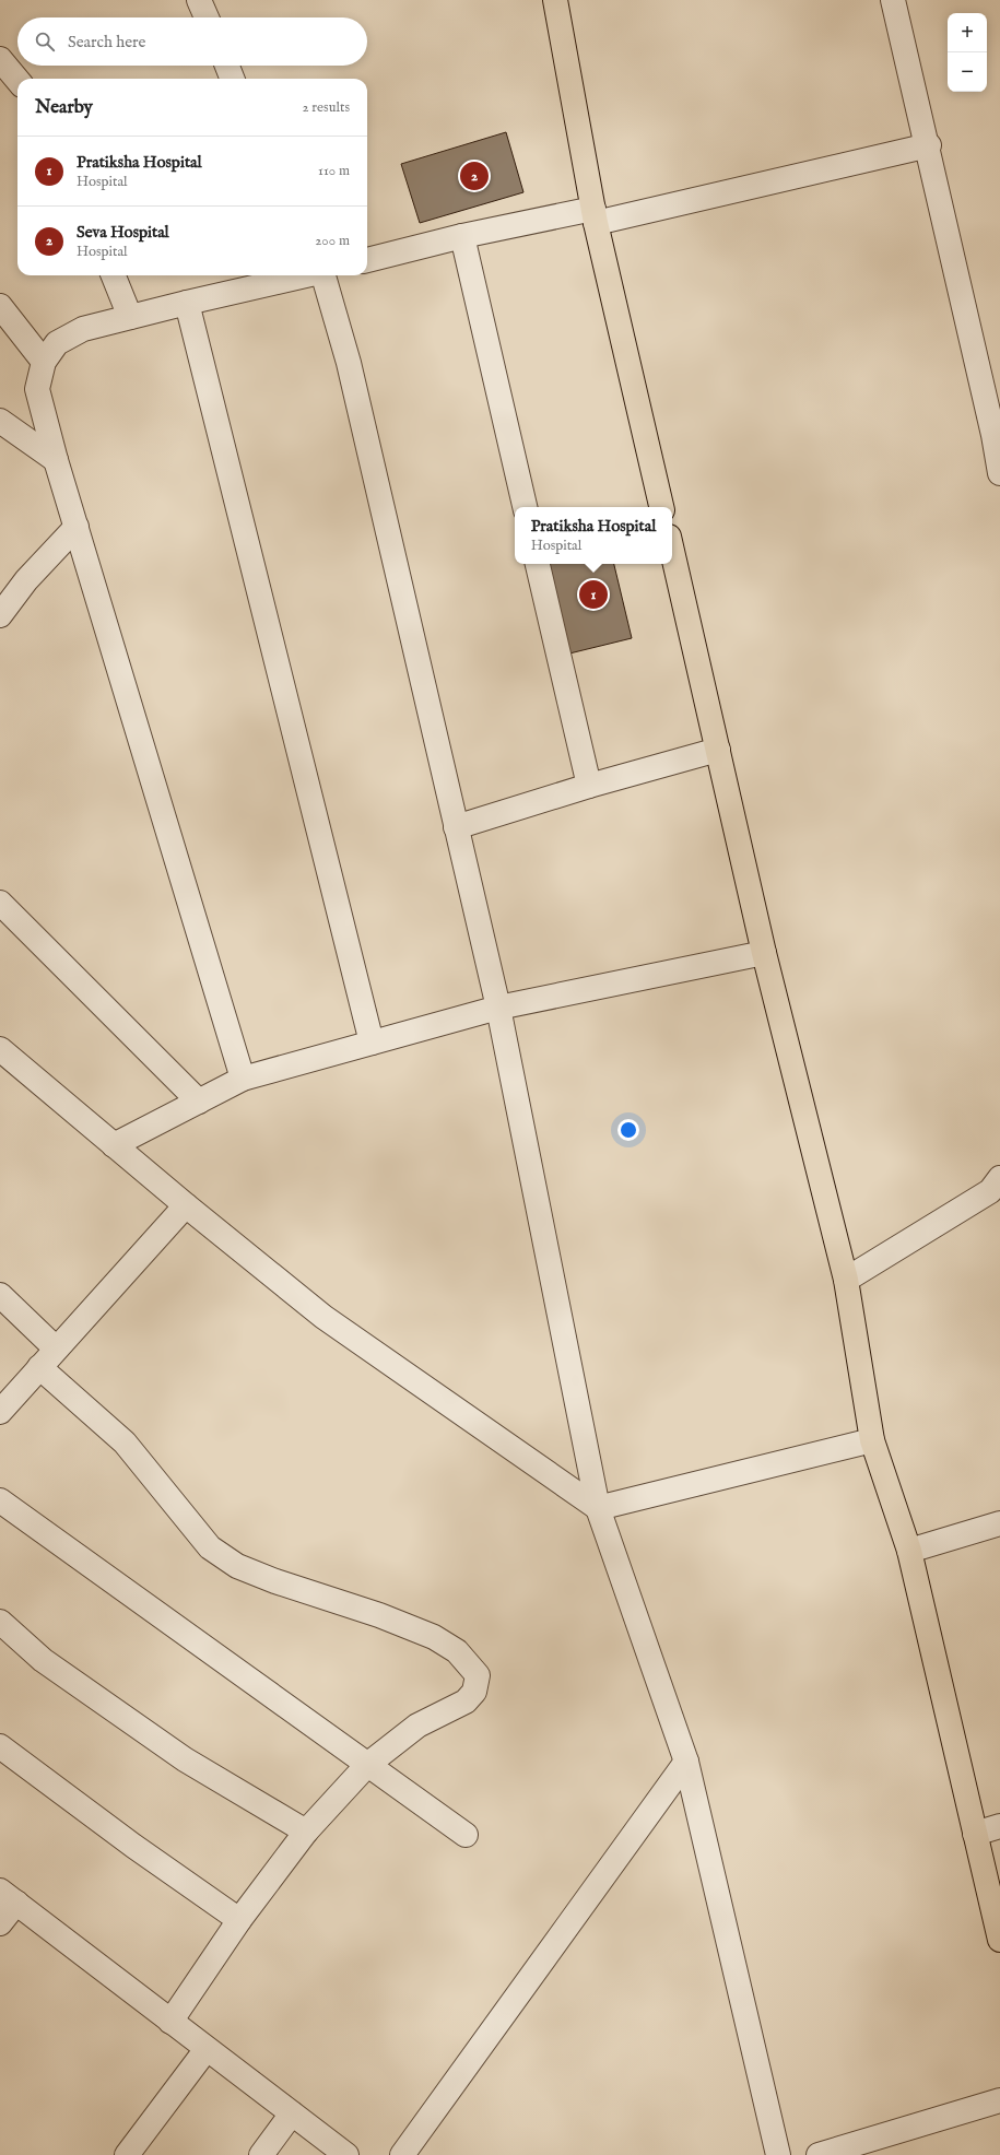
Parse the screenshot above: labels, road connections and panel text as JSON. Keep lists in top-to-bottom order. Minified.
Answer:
{"page":{"map_buttons":["+","−"],"search":"Search here","heading":["Nearby","2 results"],"list":[{"mark":"1","name":"Pratiksha Hospital","note":"Hospital","value":"110 m"},{"mark":"2","name":"Seva Hospital","note":"Hospital","value":"200 m"}],"pins":["2","1"],"popup":["Pratiksha Hospital","Hospital"]}}
